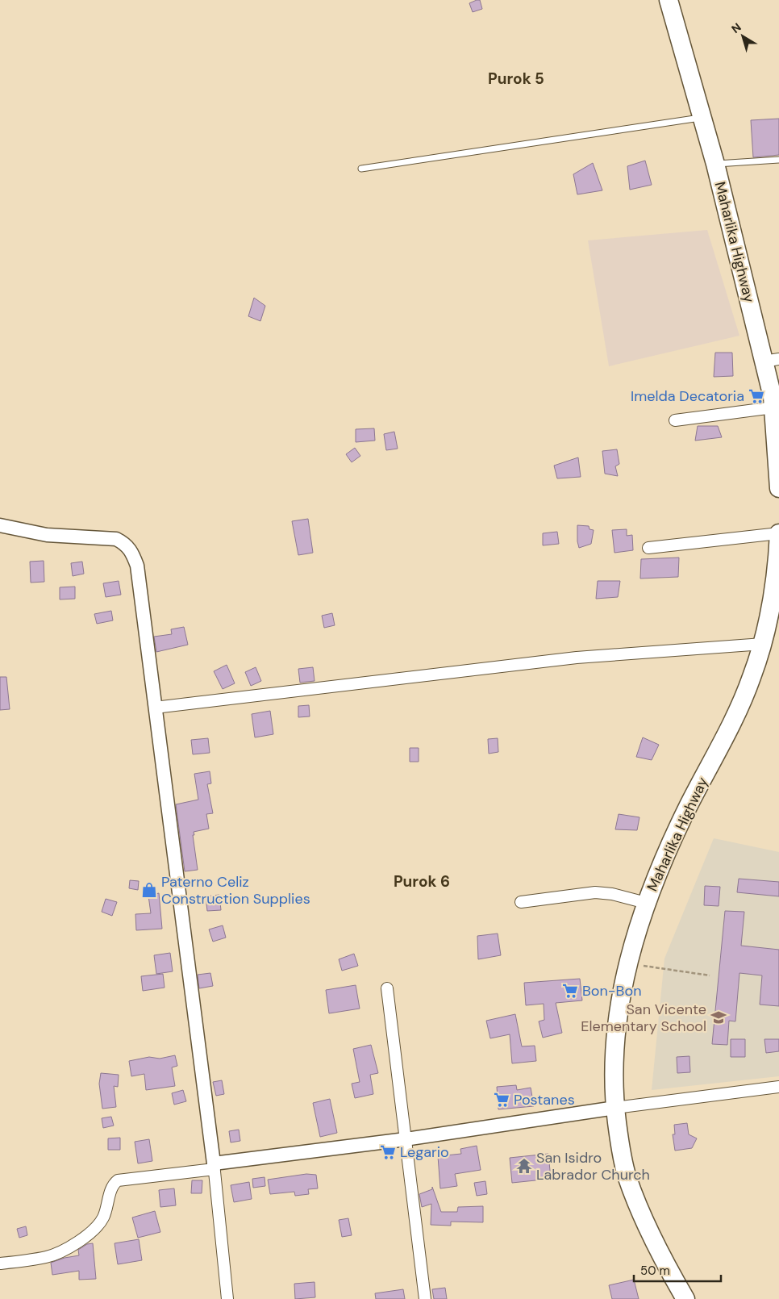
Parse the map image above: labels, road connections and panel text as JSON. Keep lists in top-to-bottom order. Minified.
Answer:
{"streets":{"highway":["Maharlika Highway"]},"districts":["Purok 5","Purok 6"],"places":{"supermarket":["Imelda Decatoria","Bon-Bon","Postanes","Legario"],"shop":["Paterno Celiz Construction Supplies"],"school or university":["San Vicente Elementary School"],"temple":["San Isidro Labrador Church"]},"scale_bar":"50 m","north":"top left"}
